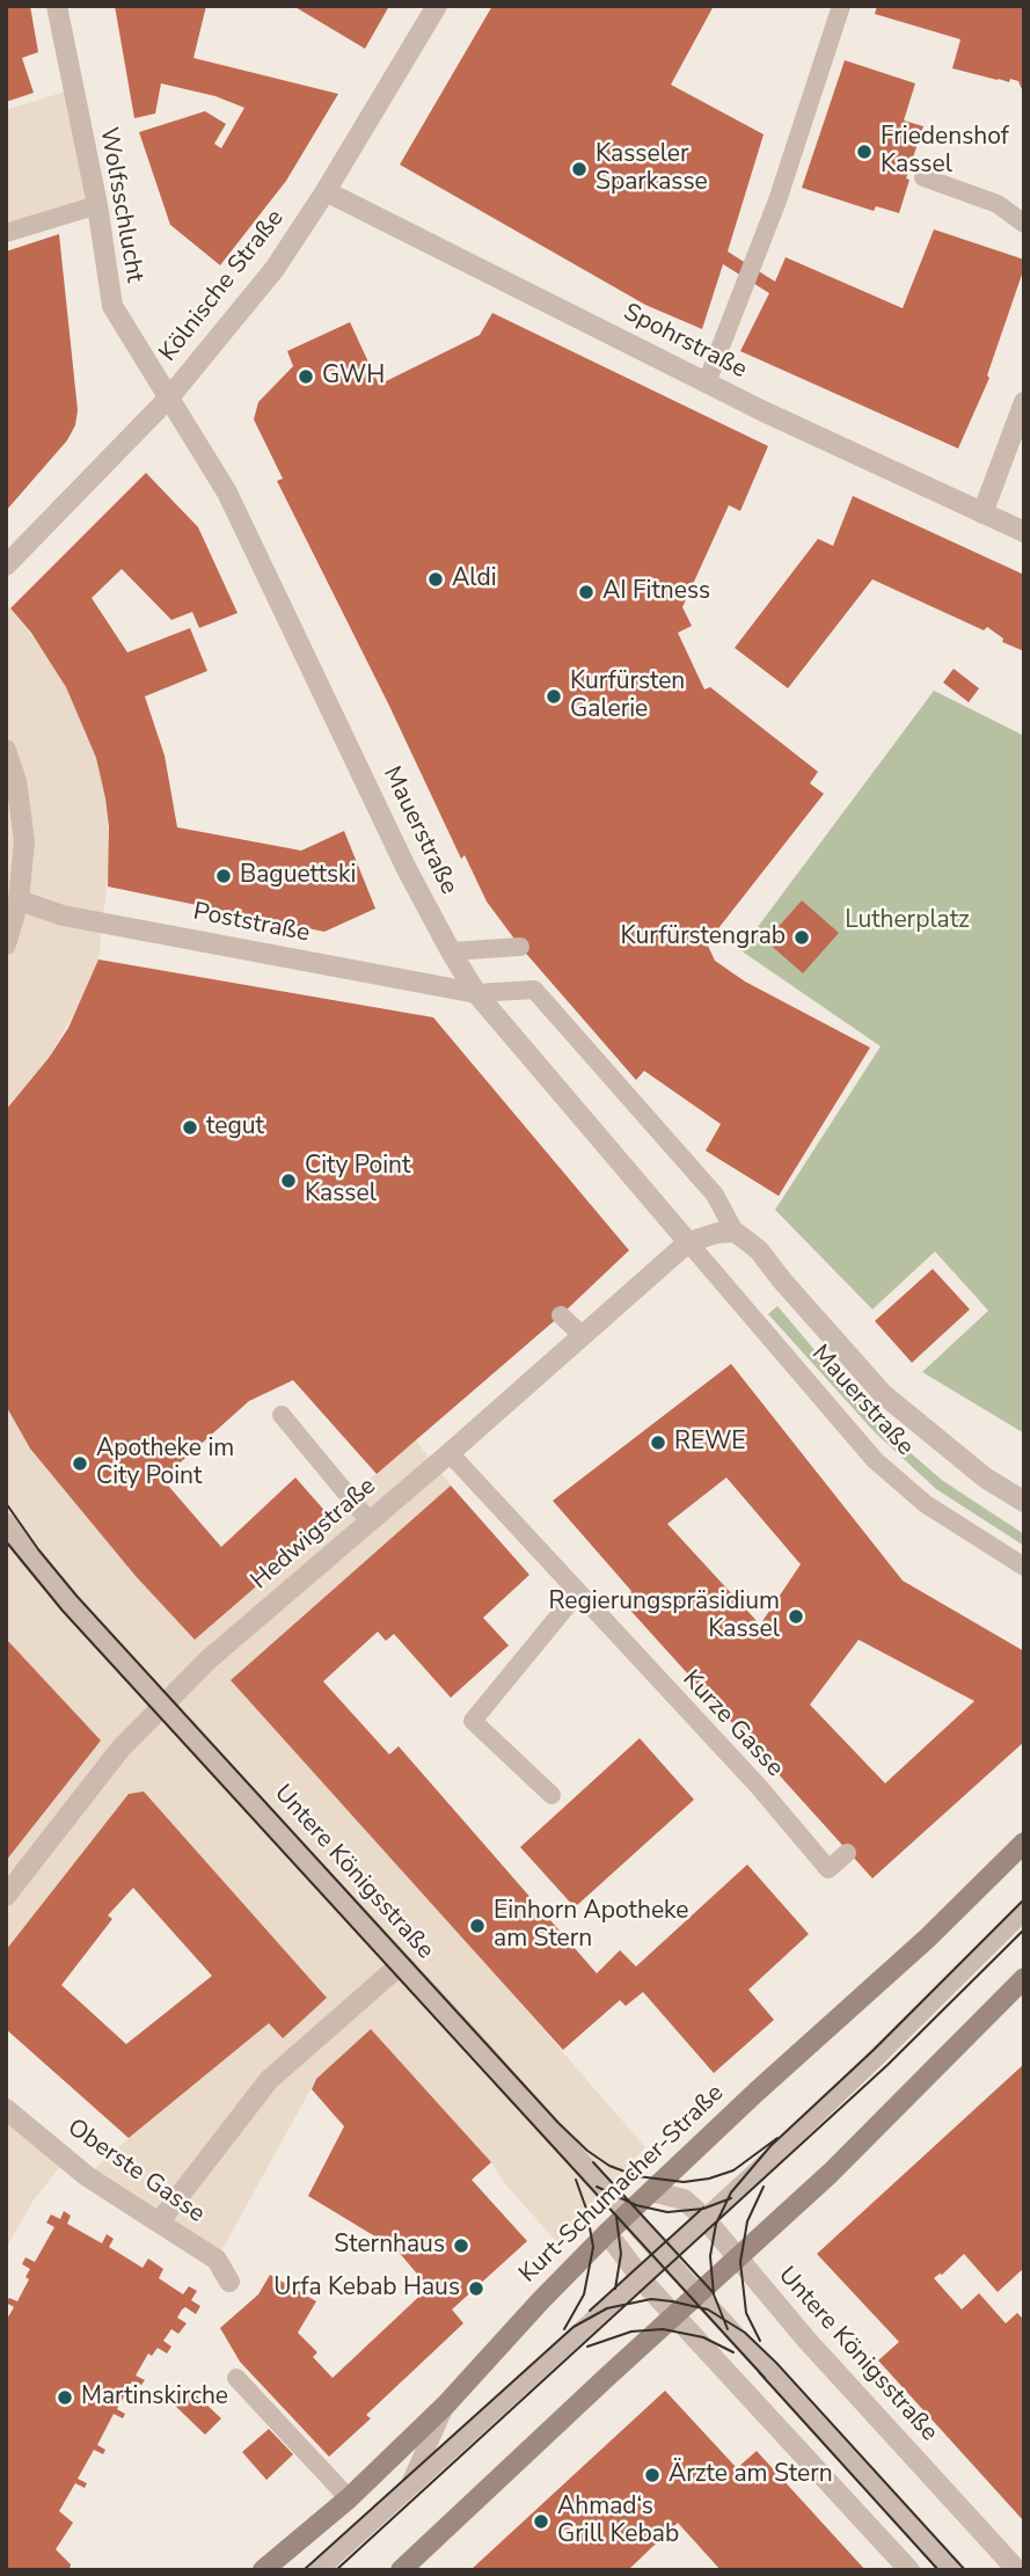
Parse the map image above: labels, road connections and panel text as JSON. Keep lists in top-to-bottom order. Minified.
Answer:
{"streets":{"main road":["Kurt-Schumacher-Straße"],"street":["Wolfsschlucht","Kölnische Straße","Spohrstraße","Mauerstraße","Poststraße","Hedwigstraße","Untere Königsstraße","Oberste Gasse"],"lane":["Kurze Gasse"]},"crossings":[["Wolfsschlucht","Kölnische Straße"],["Wolfsschlucht","Mauerstraße"],["Kölnische Straße","Spohrstraße"],["Kölnische Straße","Mauerstraße"],["Mauerstraße","Poststraße"],["Mauerstraße","Hedwigstraße"],["Hedwigstraße","Kurze Gasse"],["Hedwigstraße","Untere Königsstraße"],["Untere Königsstraße","Kurt-Schumacher-Straße"]],"parks":["Lutherplatz"],"places":["Friedenshof Kassel","Kasseler Sparkasse","GWH","Aldi","AI Fitness","Kurfürsten Galerie","Baguettski","Kurfürstengrab","tegut","City Point Kassel","REWE","Apotheke im City Point","Regierungspräsidium Kassel","Einhorn Apotheke am Stern","Sternhaus","Urfa Kebab Haus","Martinskirche","Ärzte am Stern","Ahmad‘s Grill Kebab"]}
